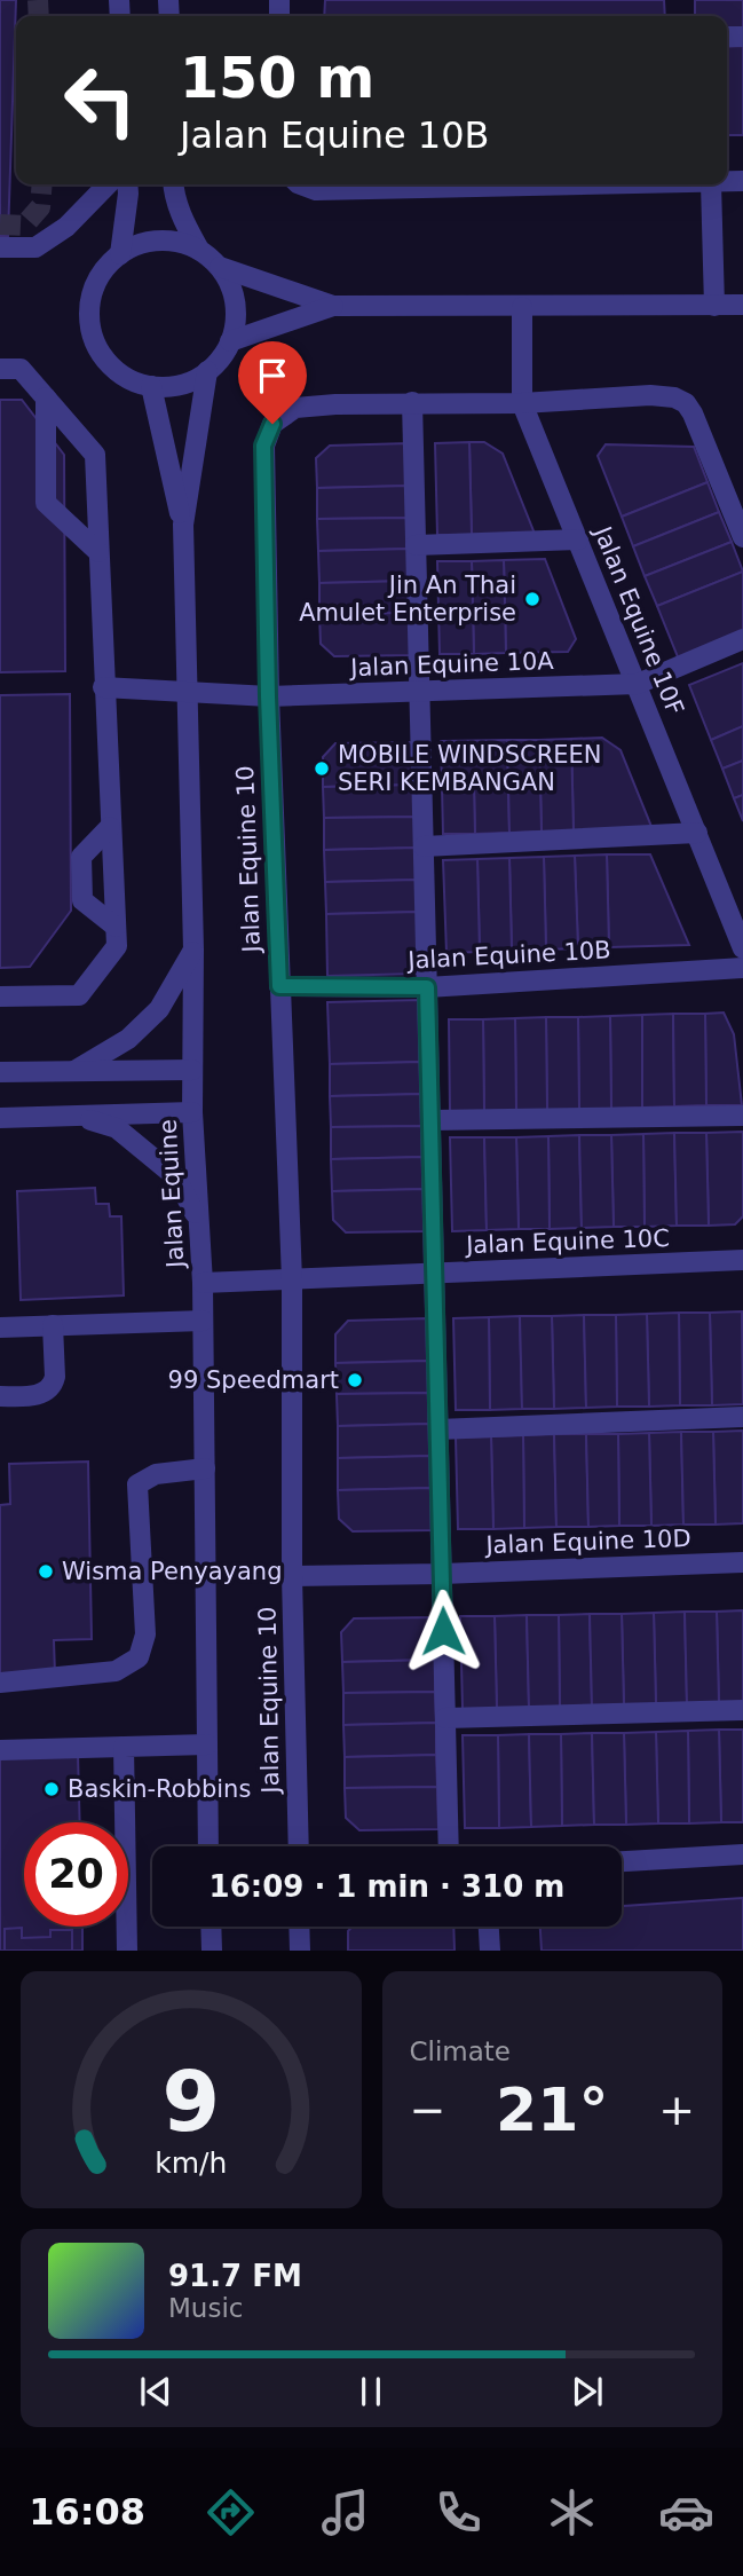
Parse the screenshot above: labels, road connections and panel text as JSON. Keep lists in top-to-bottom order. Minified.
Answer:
{"streets":{"street":["Jalan Equine 10F","Jalan Equine 10A","Jalan Equine 10","Jalan Equine 10B","Jalan Equine","Jalan Equine 10C","Jalan Equine 10D"]},"crossings":[["Jalan Equine 10F","Jalan Equine 10A"],["Jalan Equine 10F","Jalan Equine 10"],["Jalan Equine 10A","Jalan Equine 10"],["Jalan Equine 10A","Jalan Equine"],["Jalan Equine 10","Jalan Equine 10B"],["Jalan Equine 10","Jalan Equine 10C"],["Jalan Equine 10","Jalan Equine 10D"],["Jalan Equine","Jalan Equine 10C"]],"places":["Jin An Thai Amulet Enterprise","MOBILE WINDSCREEN SERI KEMBANGAN","99 Speedmart","Wisma Penyayang","Baskin-Robbins"],"page":{"turn":["150 m","Jalan Equine 10B"],"limit":"20","trip":"16:09 · 1 min · 310 m","tile":"Climate","heat":["−","21°","+"],"song":["91.7 FM","Music"],"tabs":"16:08","gauge":["9","km/h"]}}
